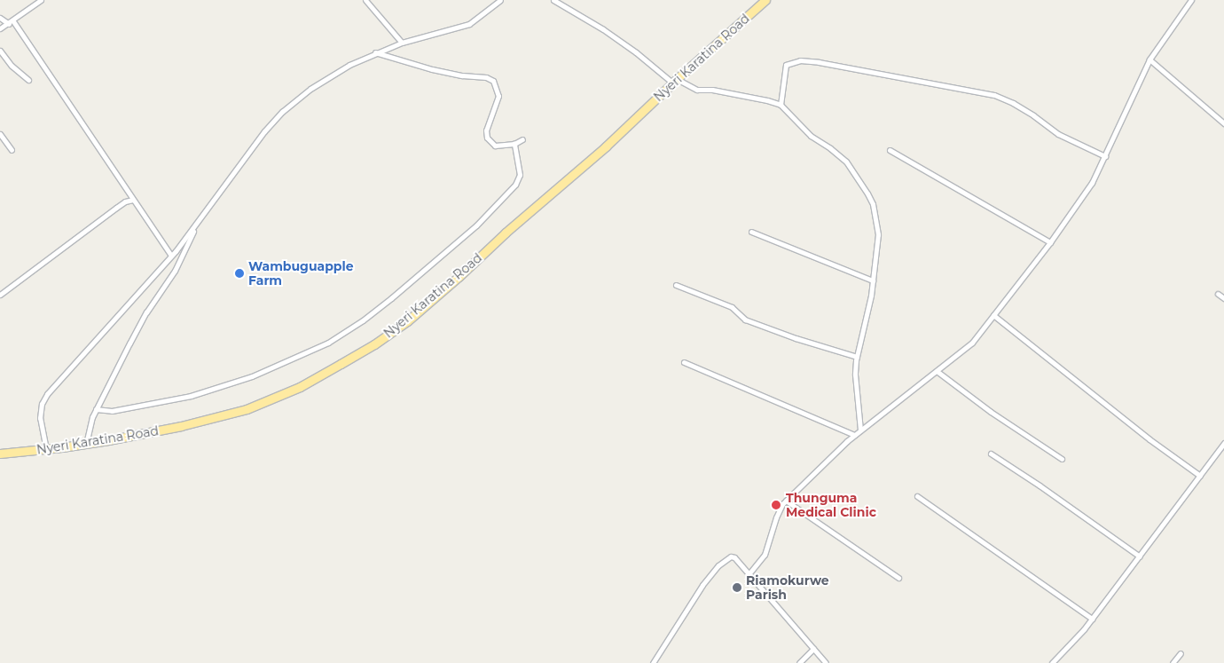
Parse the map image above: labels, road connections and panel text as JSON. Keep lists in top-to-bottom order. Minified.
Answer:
{"streets":{"highway":["Nyeri Karatina Road"]},"places":["Wambuguapple Farm","Thunguma Medical Clinic","Riamokurwe Parish"]}
